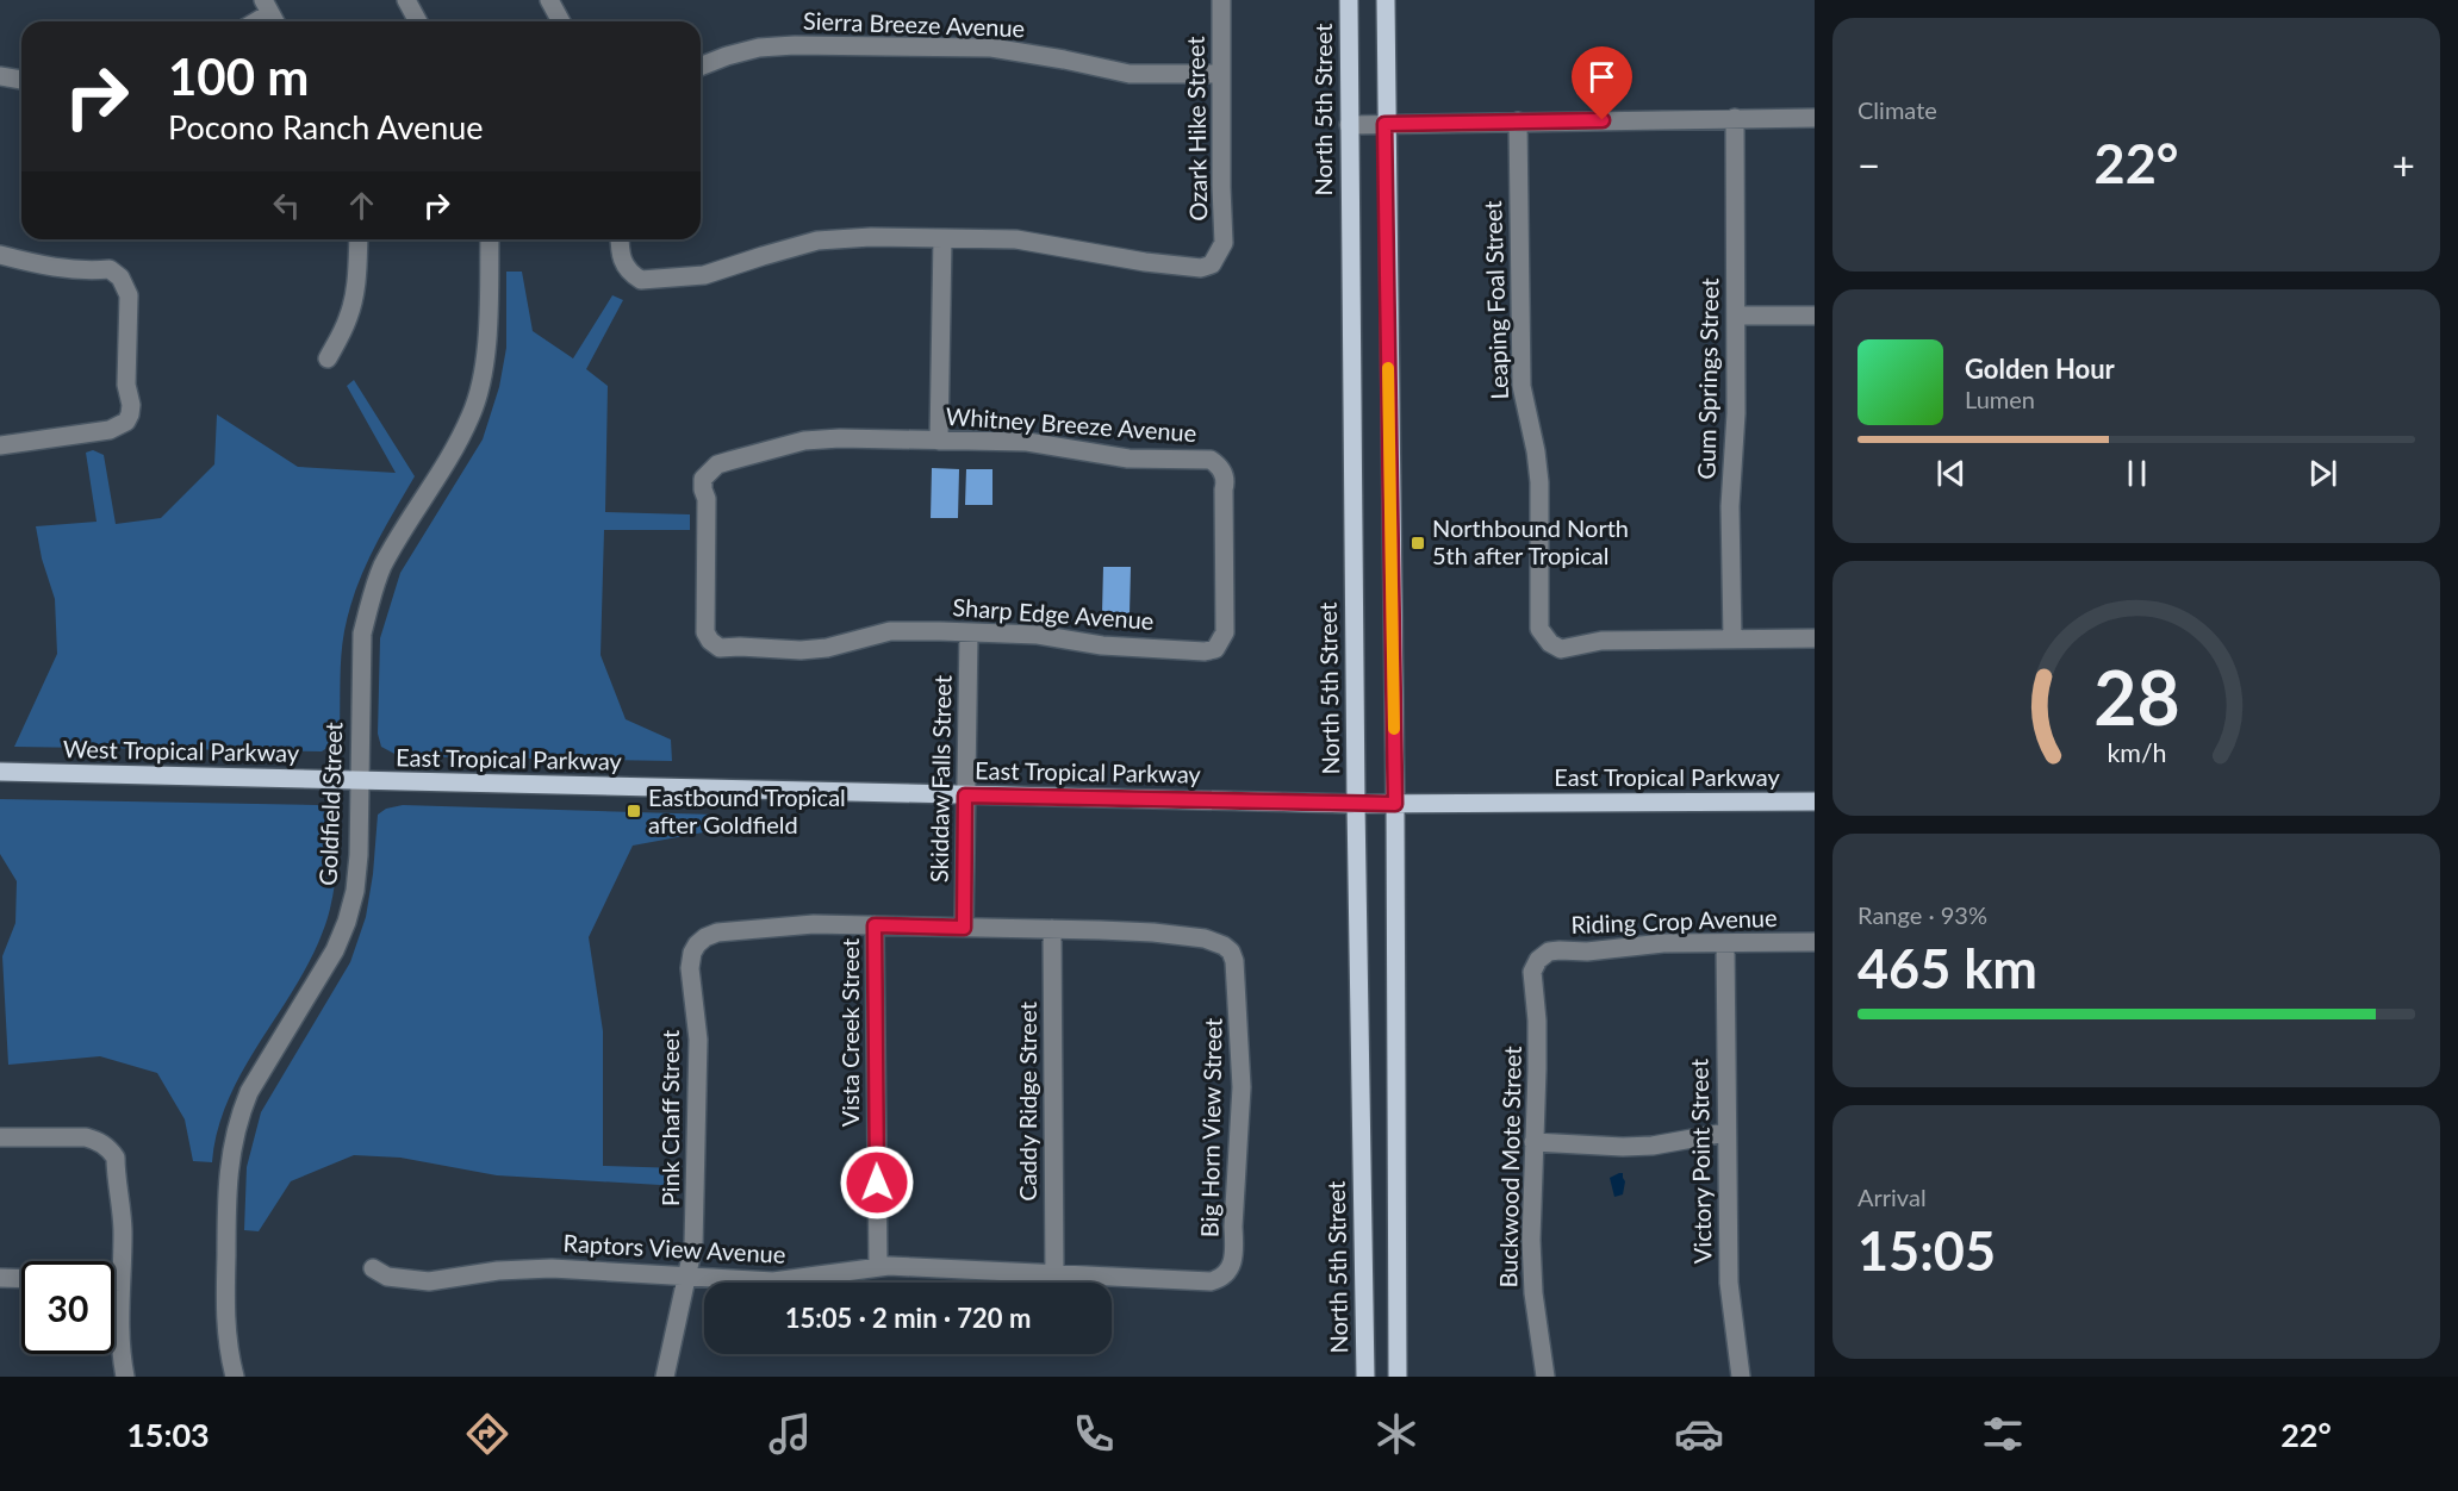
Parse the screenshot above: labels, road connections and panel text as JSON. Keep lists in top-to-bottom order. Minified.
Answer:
{"streets":{"main road":["North 5th Street","West Tropical Parkway","East Tropical Parkway"],"street":["Sierra Breeze Avenue","Ozark Hike Street","Leaping Foal Street","Gum Springs Street","Whitney Breeze Avenue","Sharp Edge Avenue","Skiddaw Falls Street","Goldfield Street","Riding Crop Avenue","Vista Creek Street","Caddy Ridge Street","Pink Chaff Street","Big Horn View Street","Victory Point Street","Buckwood Mote Street","Raptors View Avenue"]},"crossings":[["Sierra Breeze Avenue","Ozark Hike Street"],["North 5th Street","East Tropical Parkway"],["Leaping Foal Street","Gum Springs Street"],["Whitney Breeze Avenue","Sharp Edge Avenue"],["Sharp Edge Avenue","Skiddaw Falls Street"],["West Tropical Parkway","East Tropical Parkway"],["West Tropical Parkway","Goldfield Street"],["East Tropical Parkway","Skiddaw Falls Street"],["East Tropical Parkway","Goldfield Street"],["Riding Crop Avenue","Victory Point Street"],["Riding Crop Avenue","Buckwood Mote Street"],["Vista Creek Street","Pink Chaff Street"],["Vista Creek Street","Raptors View Avenue"],["Caddy Ridge Street","Big Horn View Street"],["Caddy Ridge Street","Raptors View Avenue"],["Pink Chaff Street","Raptors View Avenue"],["Big Horn View Street","Raptors View Avenue"]],"places":{"transit":["Northbound North 5th after Tropical","Eastbound Tropical after Goldfield"]},"page":{"tile":["Climate",["Range · 93%","465 km"],["Arrival","15:05"]],"turn":["100 m","Pocono Ranch Avenue"],"heat":["−","22°","+"],"song":["Golden Hour","Lumen"],"limit":"30","trip":"15:05 · 2 min · 720 m","tabs":["15:03","22°"],"gauge":["28","km/h"]}}
